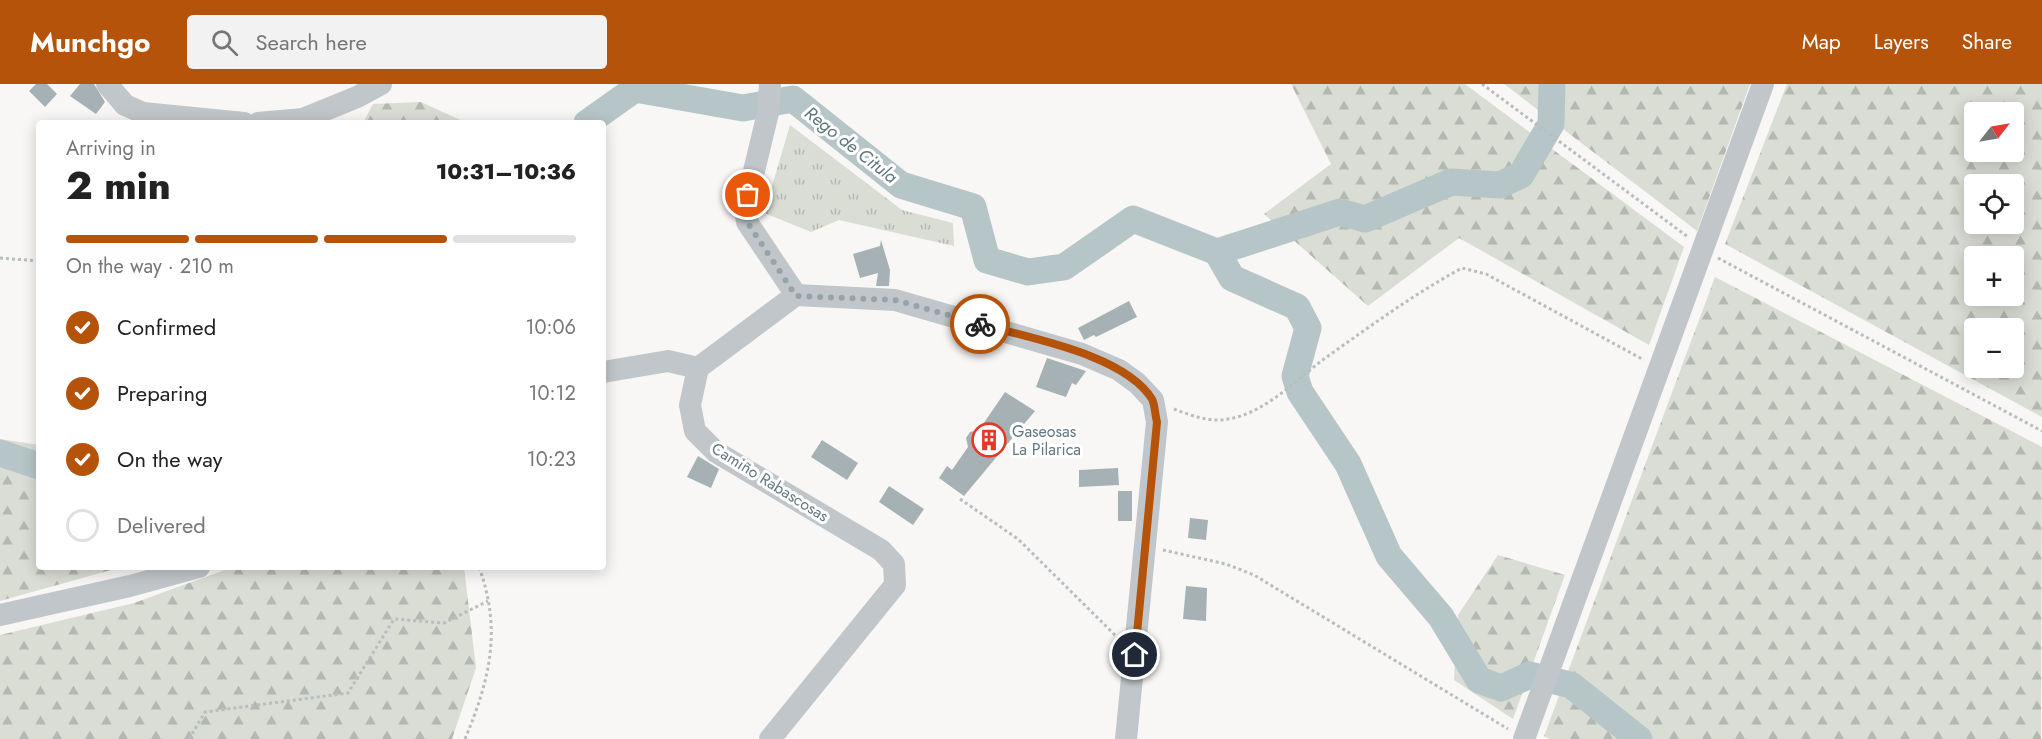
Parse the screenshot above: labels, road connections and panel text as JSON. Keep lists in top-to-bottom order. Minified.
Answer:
{"streets":{"street":["Camiño Rabascosas"]},"water":["Rego de Citula"],"places":{"building":["Gaseosas La Pilarica"]},"north":"top right","page":{"header":"Munchgo","search":"Search here","nav":["Map","Layers","Share"],"map_buttons":["+","−"],"heading":["2 min","Arriving in","10:31–10:36"],"bar":"On the way · 210 m","list":[["Confirmed","10:06"],["Preparing","10:12"],["On the way","10:23"],"Delivered"]}}
